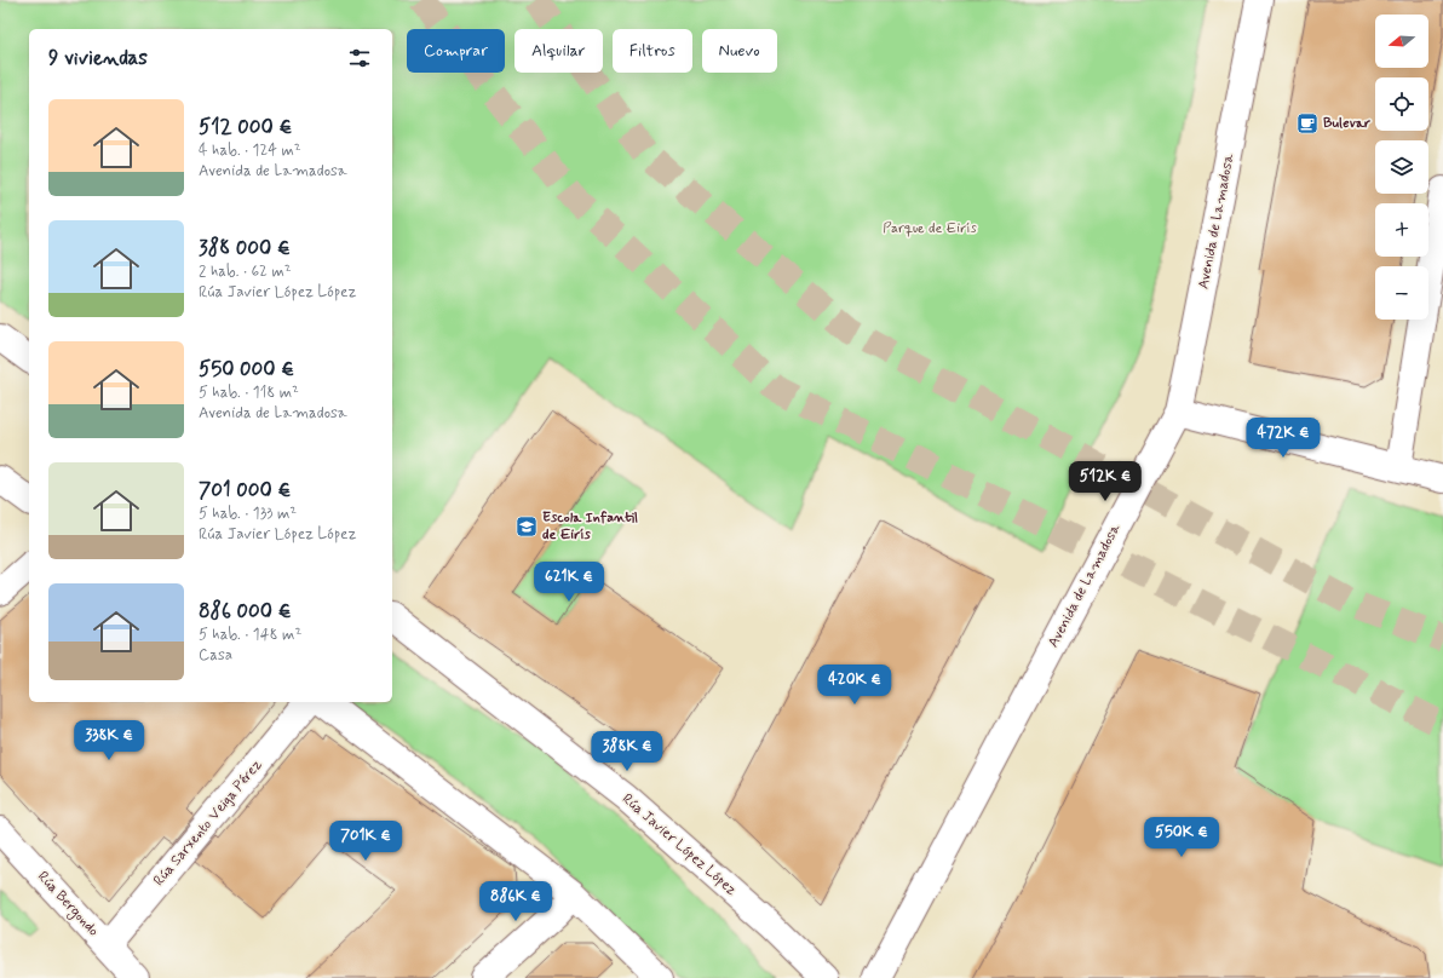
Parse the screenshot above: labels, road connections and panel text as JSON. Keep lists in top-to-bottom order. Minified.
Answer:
{"streets":{"street":["Avenida de Lamadosa","Rúa Sarxento Veiga Pérez","Rúa Javier López López","Rúa Bergondo"]},"crossings":[["Rúa Sarxento Veiga Pérez","Rúa Bergondo"]],"parks":["Parque de Eirís"],"places":{"cafe":["Bulevar"],"school or university":["Escola Infantil de Eirís"]},"north":"left","page":{"map_buttons":["+","−"],"chip":["Comprar","Alquilar","Filtros","Nuevo"],"heading":"9 viviendas","list":[{"name":"512 000 €","note":"4 hab. · 124 m² · Avenida de Lamadosa"},{"name":"388 000 €","note":"2 hab. · 62 m² · Rúa Javier López López"},{"name":"550 000 €","note":"5 hab. · 118 m² · Avenida de Lamadosa"},{"name":"701 000 €","note":"5 hab. · 133 m² · Rúa Javier López López"},{"name":"886 000 €","note":"5 hab. · 148 m² · Casa"}],"price":["472K €","512K €","621K €","420K €","338K €","388K €","550K €","701K €","886K €"]}}
